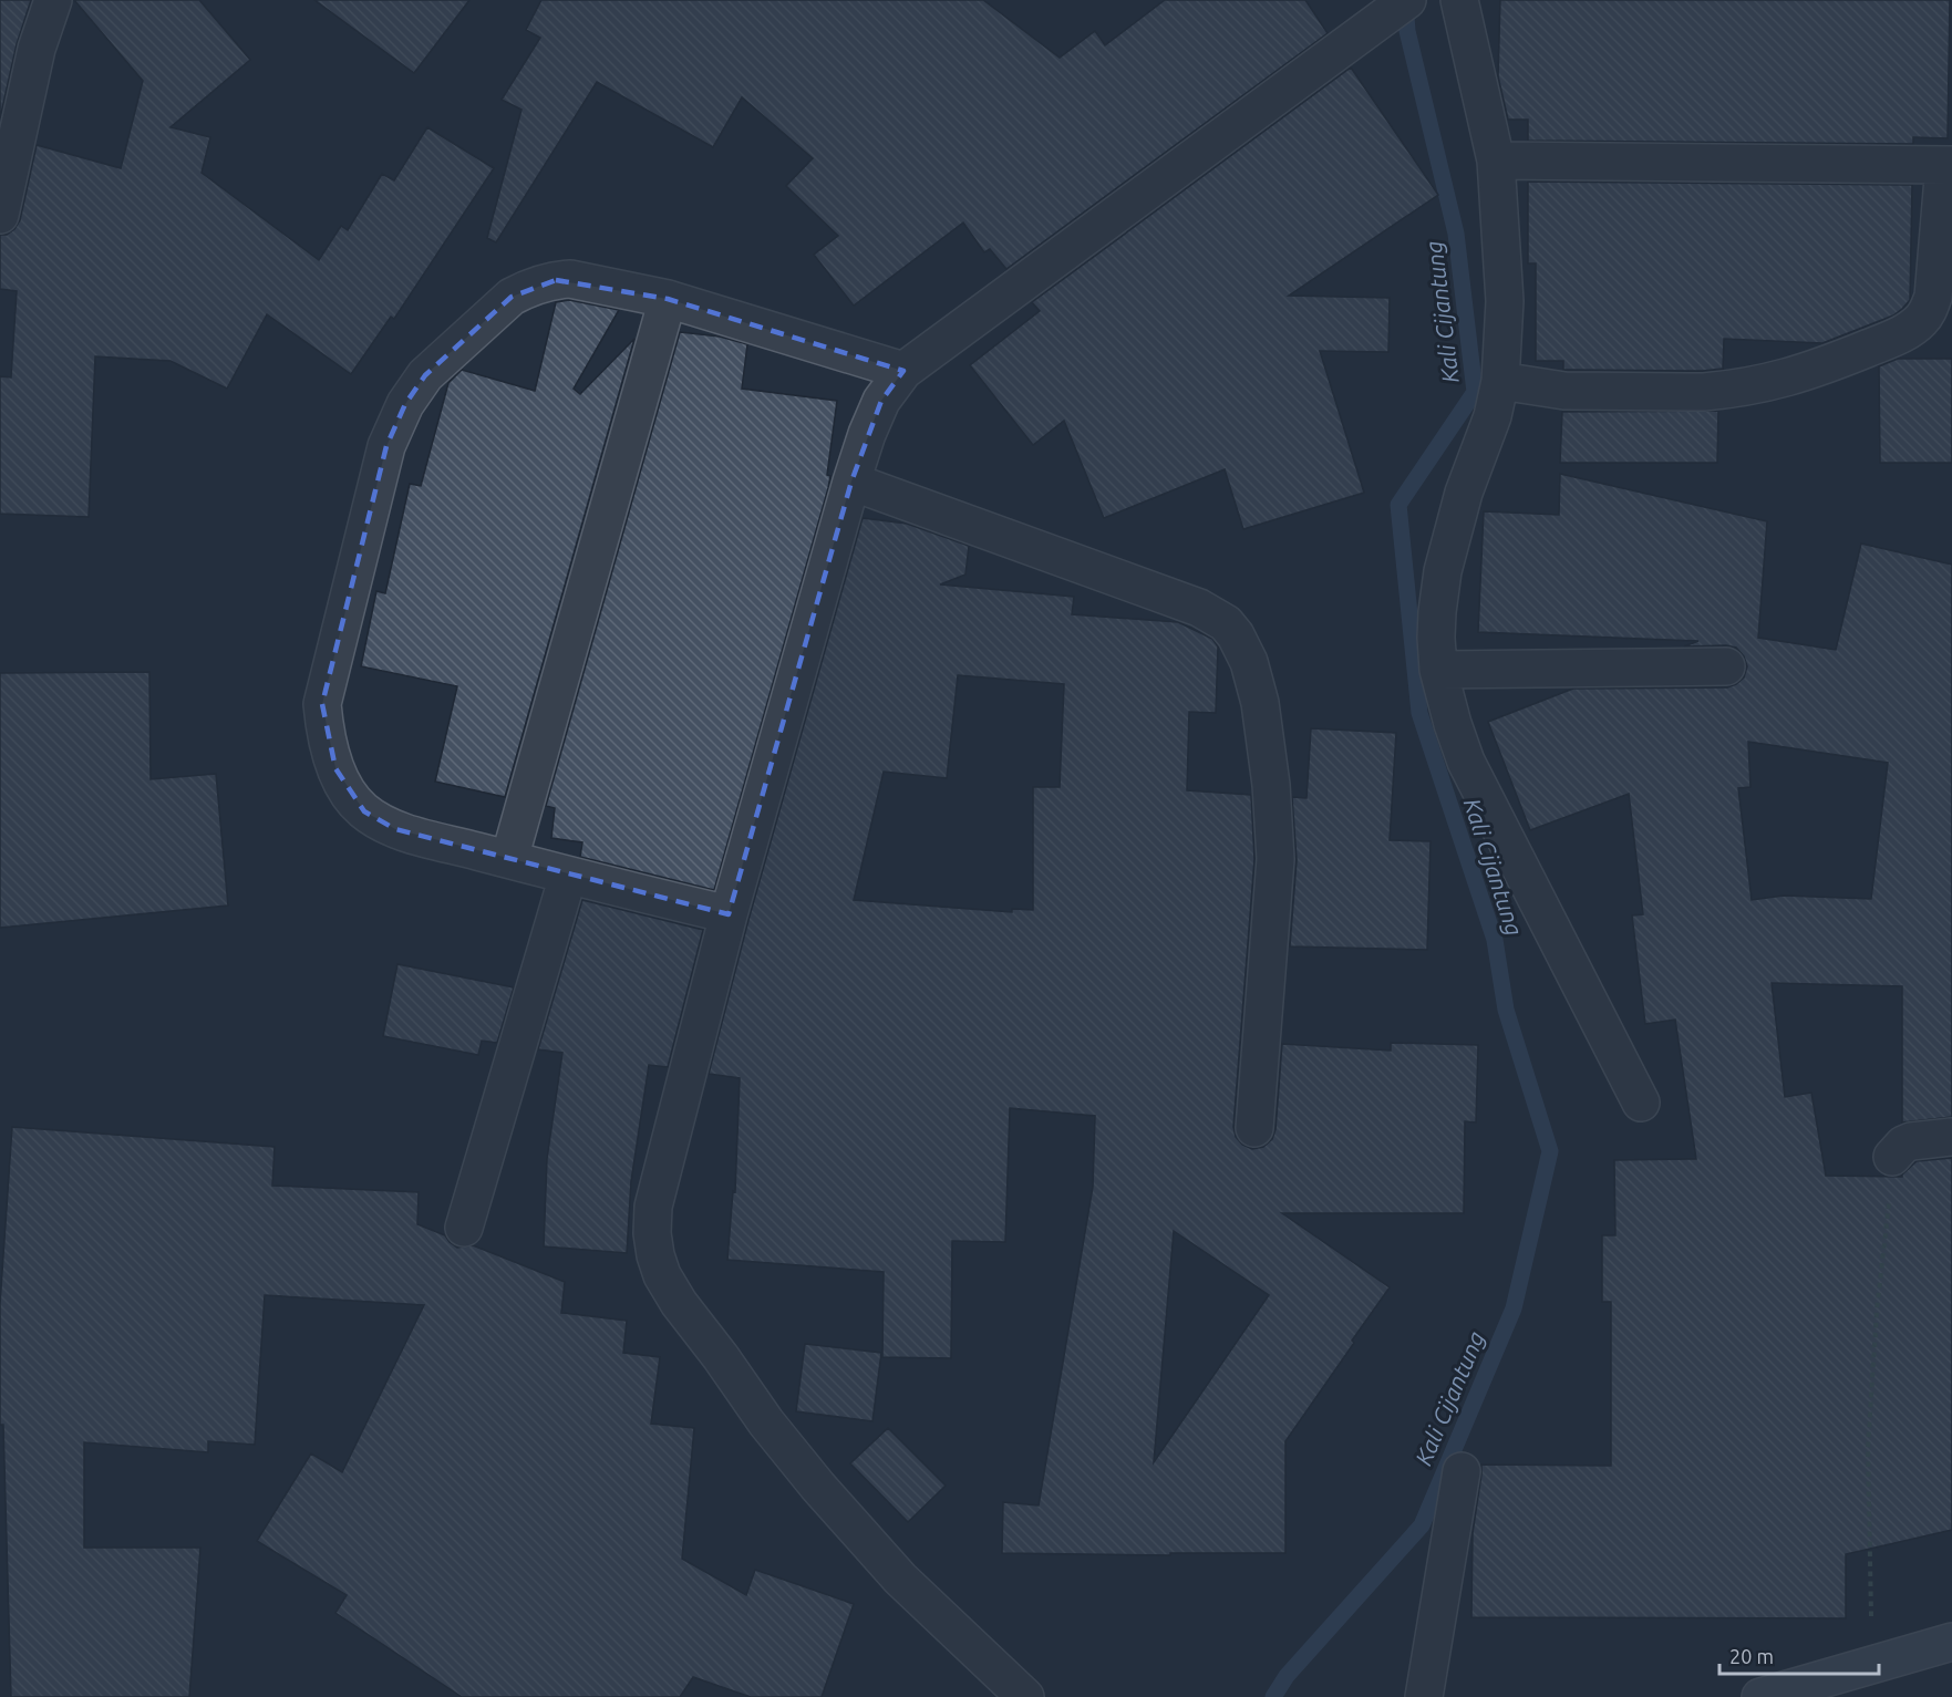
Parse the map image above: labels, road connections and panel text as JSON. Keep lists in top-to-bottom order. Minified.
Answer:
{"water":["Kali Cijantung"],"scale_bar":"20 m"}
